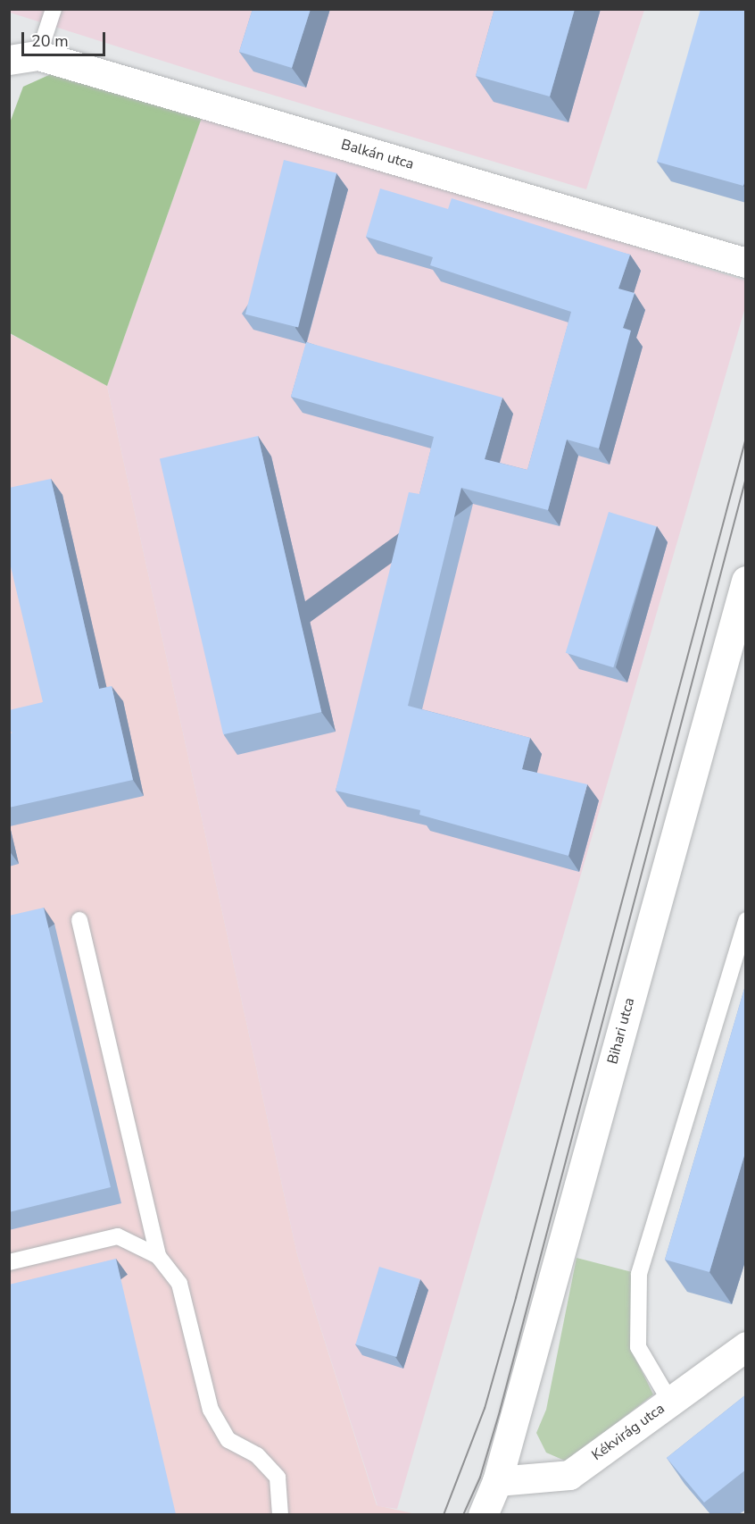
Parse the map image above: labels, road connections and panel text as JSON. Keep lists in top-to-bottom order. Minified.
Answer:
{"streets":{"street":["Balkán utca","Bihari utca","Kékvirág utca"]},"crossings":[["Bihari utca","Kékvirág utca"]],"scale_bar":"20 m"}
